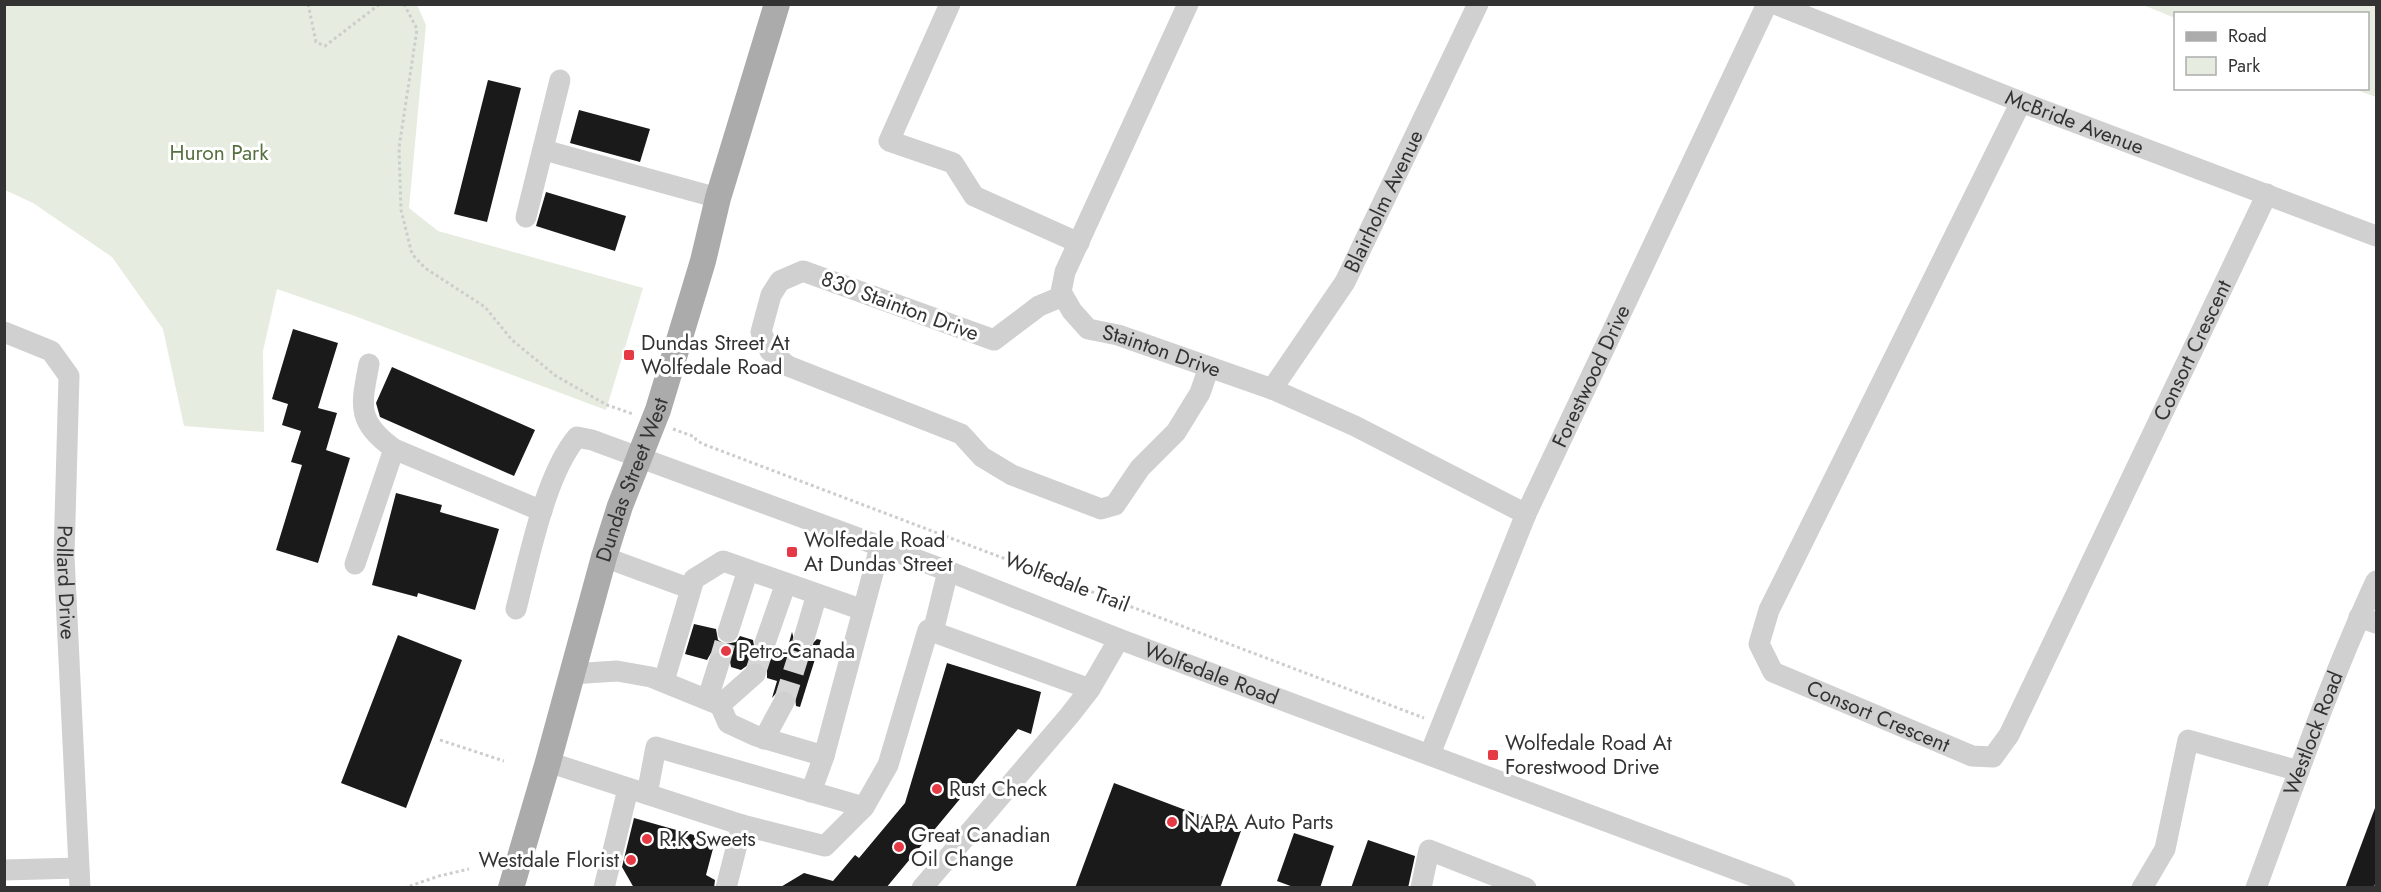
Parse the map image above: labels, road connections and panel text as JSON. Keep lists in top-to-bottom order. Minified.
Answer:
{"streets":{"main road":["Dundas Street West"],"street":["McBride Avenue","Blairholm Avenue","830 Stainton Drive","Consort Crescent","Stainton Drive","Forestwood Drive","Pollard Drive","Wolfedale Road","Westlock Road"],"path":["Wolfedale Trail"]},"crossings":[["McBride Avenue","Consort Crescent"],["Blairholm Avenue","Stainton Drive"],["830 Stainton Drive","Stainton Drive"],["Stainton Drive","Forestwood Drive"],["Forestwood Drive","Wolfedale Trail"],["Forestwood Drive","Wolfedale Road"],["Dundas Street West","Wolfedale Road"]],"parks":["Huron Park"],"places":{"transit":["Dundas Street At Wolfedale Road","Wolfedale Road At Dundas Street","Wolfedale Road At Forestwood Drive"],"other":["Petro-Canada","Rust Check","NAPA Auto Parts","R.K Sweets","Great Canadian Oil Change","Westdale Florist"]},"legend":["Road","Park"]}
